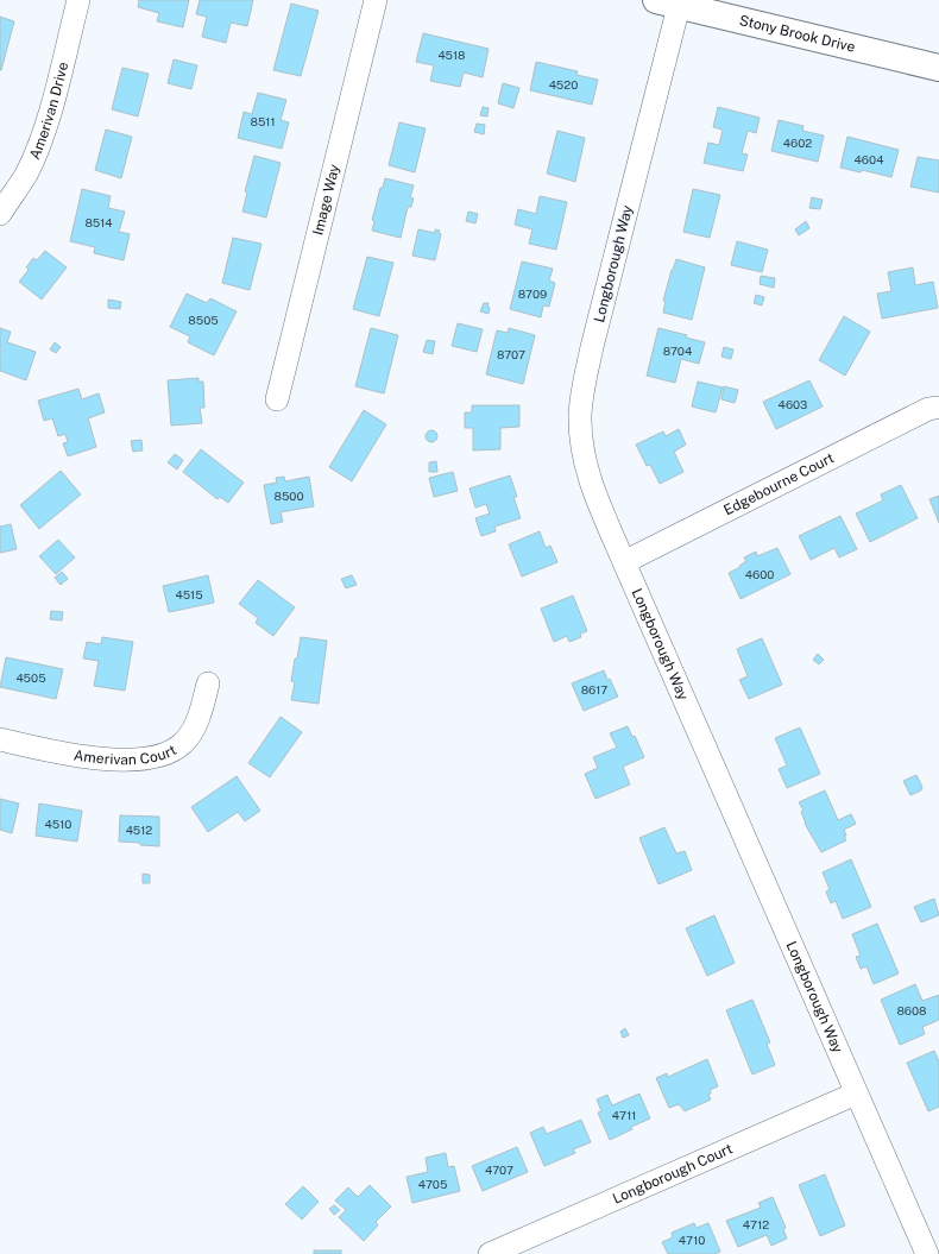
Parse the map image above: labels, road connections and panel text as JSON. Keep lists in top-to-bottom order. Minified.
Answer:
{"streets":{"street":["Stony Brook Drive","Amerivan Drive","Image Way","Longborough Way","Edgebourne Court","Amerivan Court","Longborough Court"]},"crossings":[["Stony Brook Drive","Longborough Way"],["Longborough Way","Edgebourne Court"],["Longborough Way","Longborough Court"]],"house_numbers":["4518","4520","8511","4602","4604","8514","8709","8505","8704","8707","4603","8500","4600","4515","4505","8617","4510","4512","8608","4711","4707","4705","4712","4710"]}
